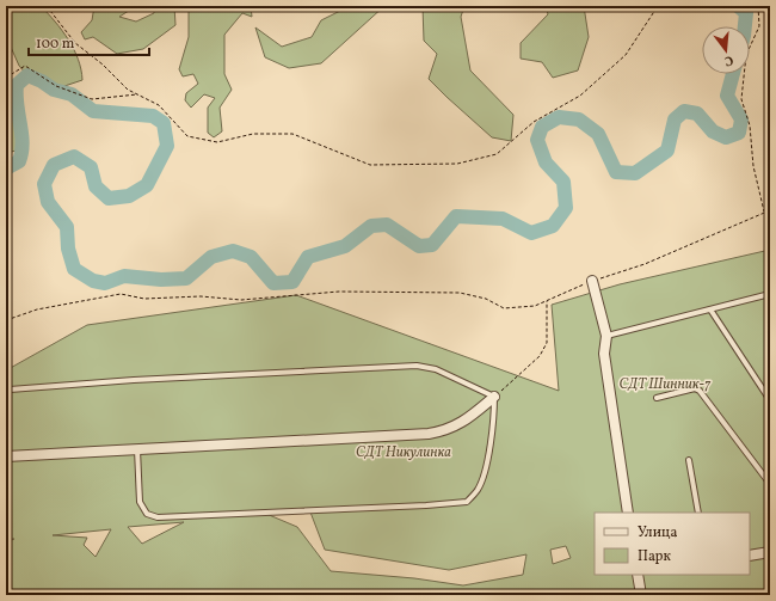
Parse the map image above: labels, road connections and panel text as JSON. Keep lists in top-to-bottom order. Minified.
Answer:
{"parks":["СДТ Шинник-7","СДТ Никулинка"],"legend":["Улица","Парк"],"scale_bar":"100 m","north":"bottom"}
